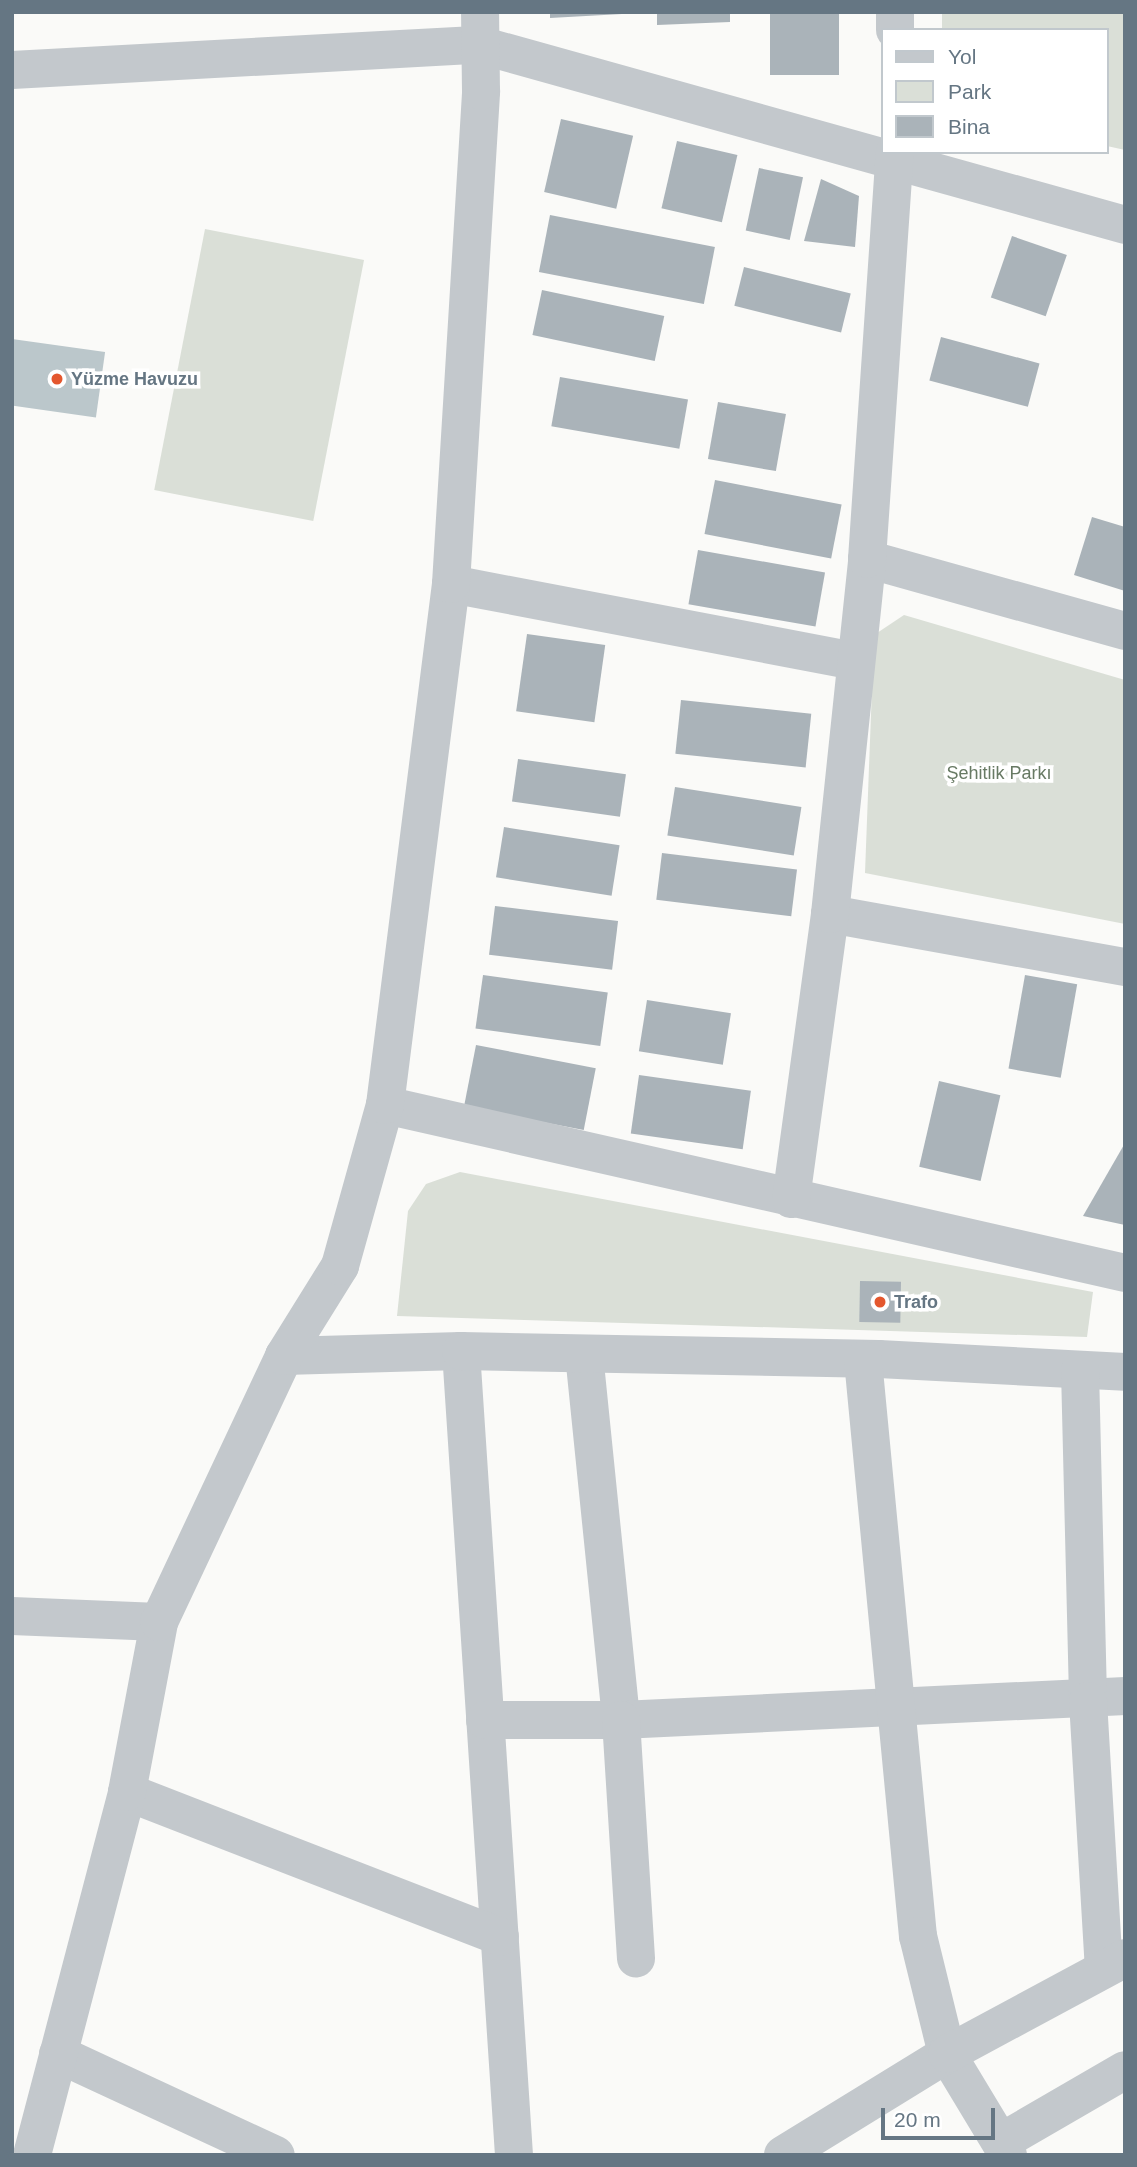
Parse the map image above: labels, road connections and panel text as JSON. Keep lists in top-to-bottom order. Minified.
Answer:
{"parks":["Şehitlik Parkı"],"places":["Yüzme Havuzu","Trafo"],"legend":["Yol","Park","Bina"],"scale_bar":"20 m"}
